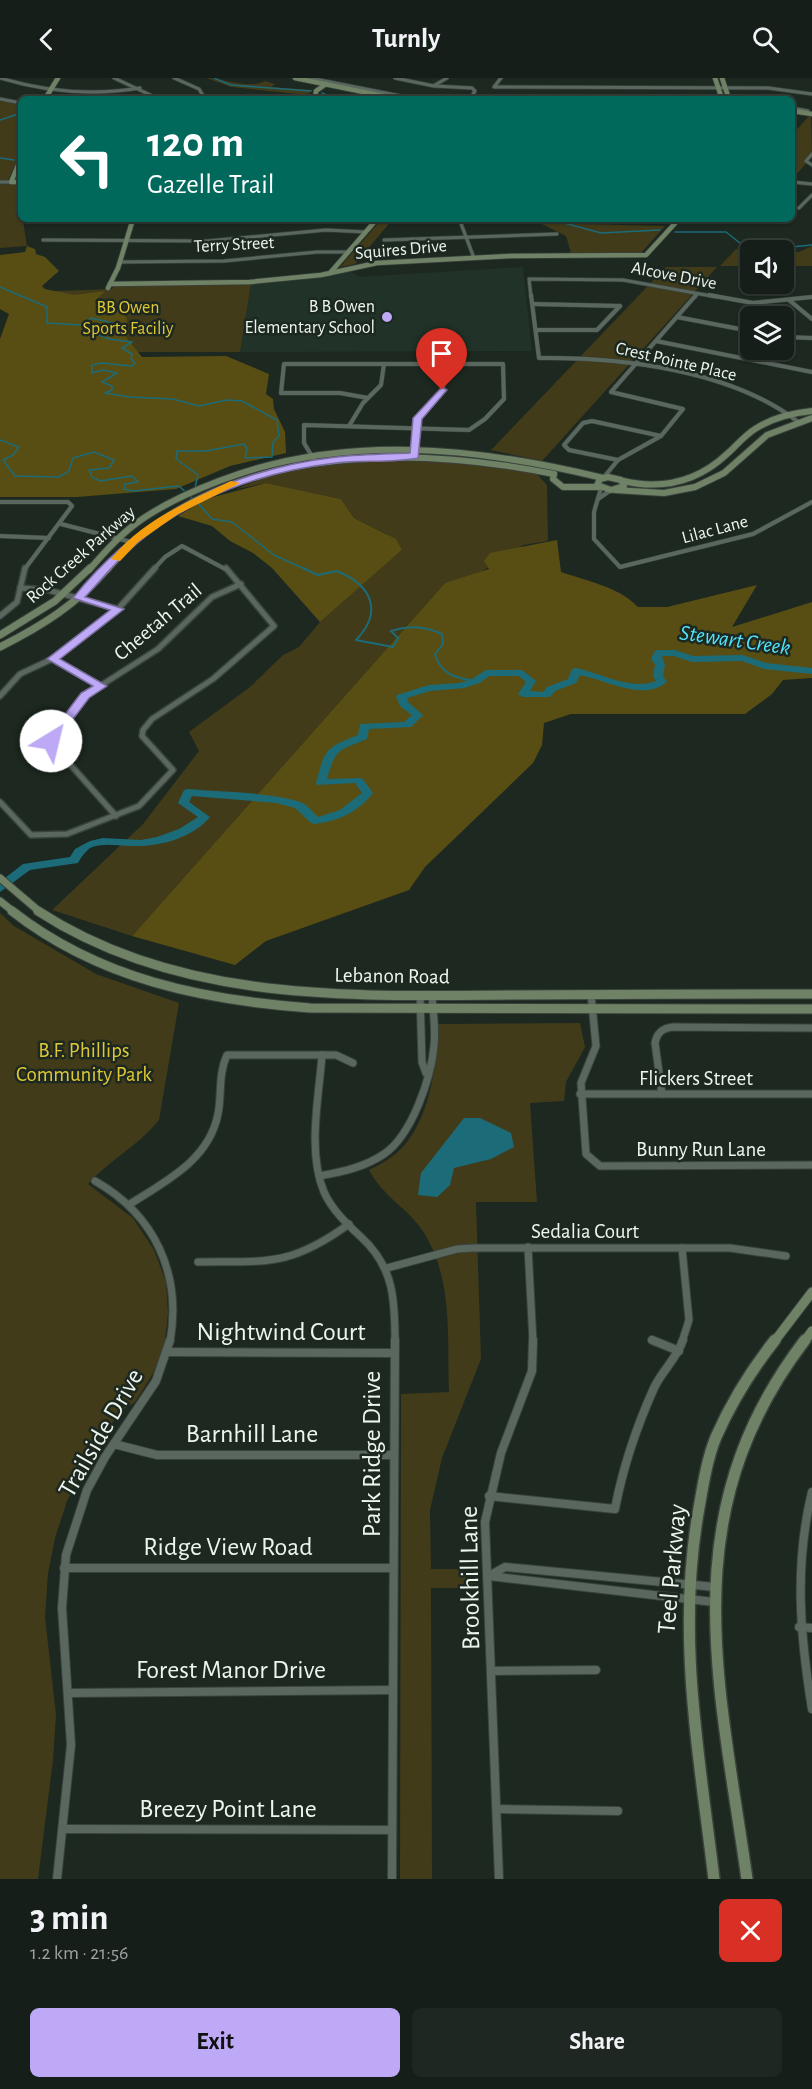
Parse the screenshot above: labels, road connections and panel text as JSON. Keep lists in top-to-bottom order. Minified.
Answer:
{"streets":{"street":["Terry Street","Squires Drive","Alcove Drive","Crest Pointe Place","Lilac Lane","Rock Creek Parkway","Cheetah Trail","Lebanon Road","Flickers Street","Bunny Run Lane","Sedalia Court","Nightwind Court","Trailside Drive","Barnhill Lane","Park Ridge Drive","Ridge View Road","Teel Parkway","Brookhill Lane","Forest Manor Drive","Breezy Point Lane"]},"crossings":[["Terry Street","Squires Drive"],["Crest Pointe Place","Rock Creek Parkway"],["Flickers Street","Bunny Run Lane"],["Sedalia Court","Park Ridge Drive"],["Sedalia Court","Brookhill Lane"],["Nightwind Court","Trailside Drive"],["Nightwind Court","Park Ridge Drive"],["Trailside Drive","Barnhill Lane"],["Trailside Drive","Ridge View Road"],["Trailside Drive","Forest Manor Drive"],["Trailside Drive","Breezy Point Lane"],["Barnhill Lane","Park Ridge Drive"],["Park Ridge Drive","Ridge View Road"],["Park Ridge Drive","Forest Manor Drive"],["Park Ridge Drive","Breezy Point Lane"]],"water":["Stewart Creek"],"parks":["BB Owen Sports Faciliy","B.F. Phillips Community Park"],"places":["B B Owen Elementary School"],"page":{"header":"Turnly","turn":["120 m","Gazelle Trail"],"heading":["3 min","1.2 km · 21:56"],"buttons":["Exit","Share"]}}
